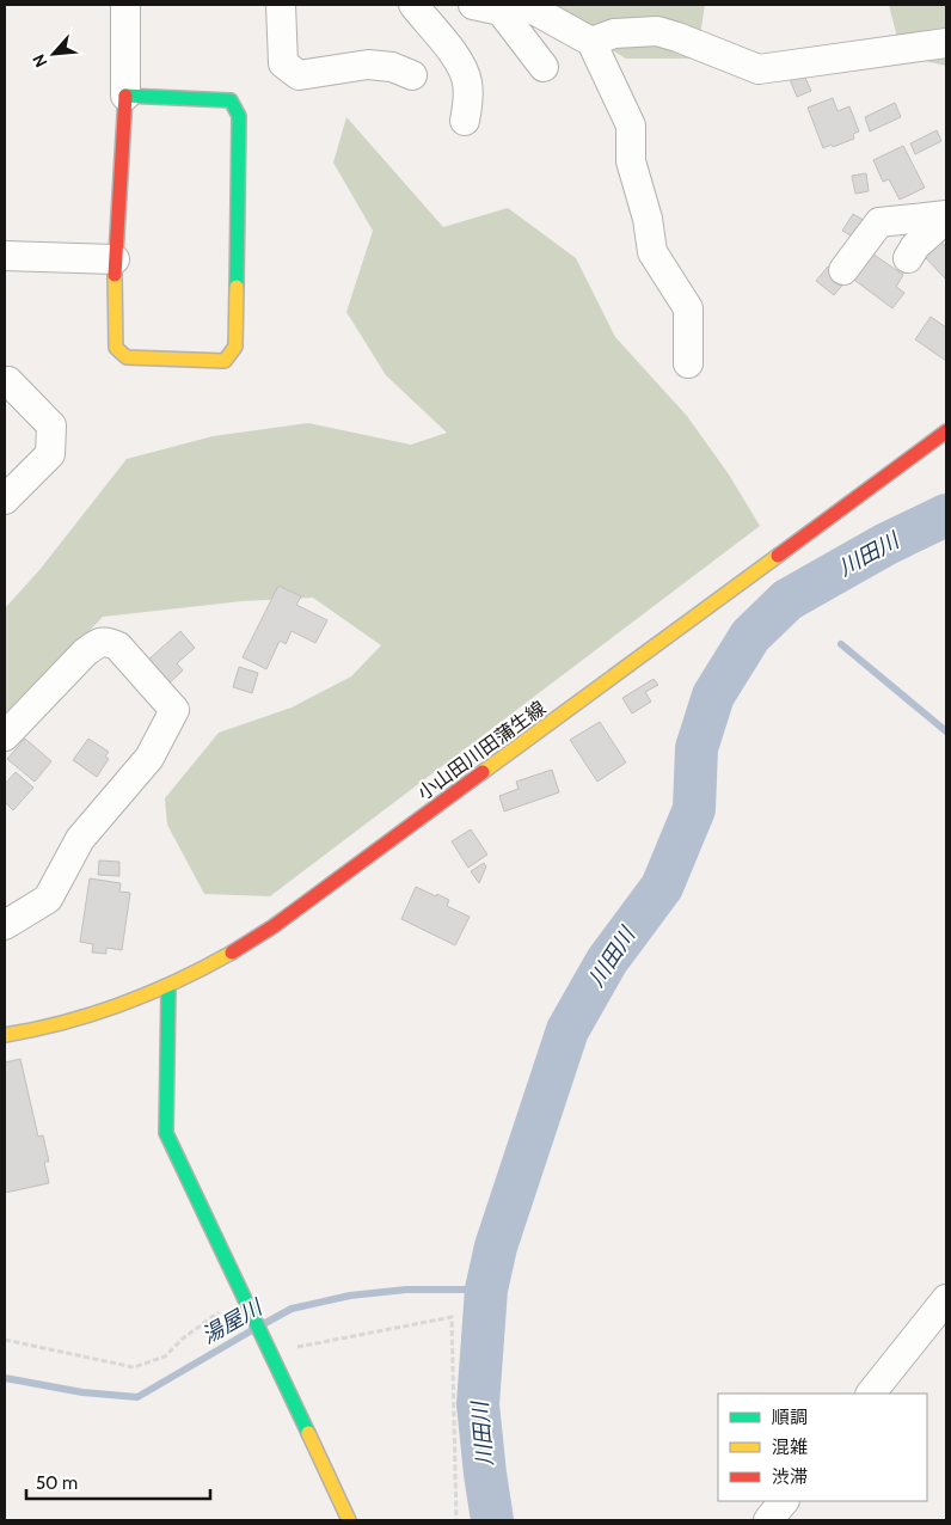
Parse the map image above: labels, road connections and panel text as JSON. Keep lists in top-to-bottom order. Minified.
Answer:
{"streets":{"street":["小山田川田蒲生線"]},"water":["川田川","湯屋川"],"legend":["順調","混雑","渋滞"],"scale_bar":"50 m","north":"bottom left"}
